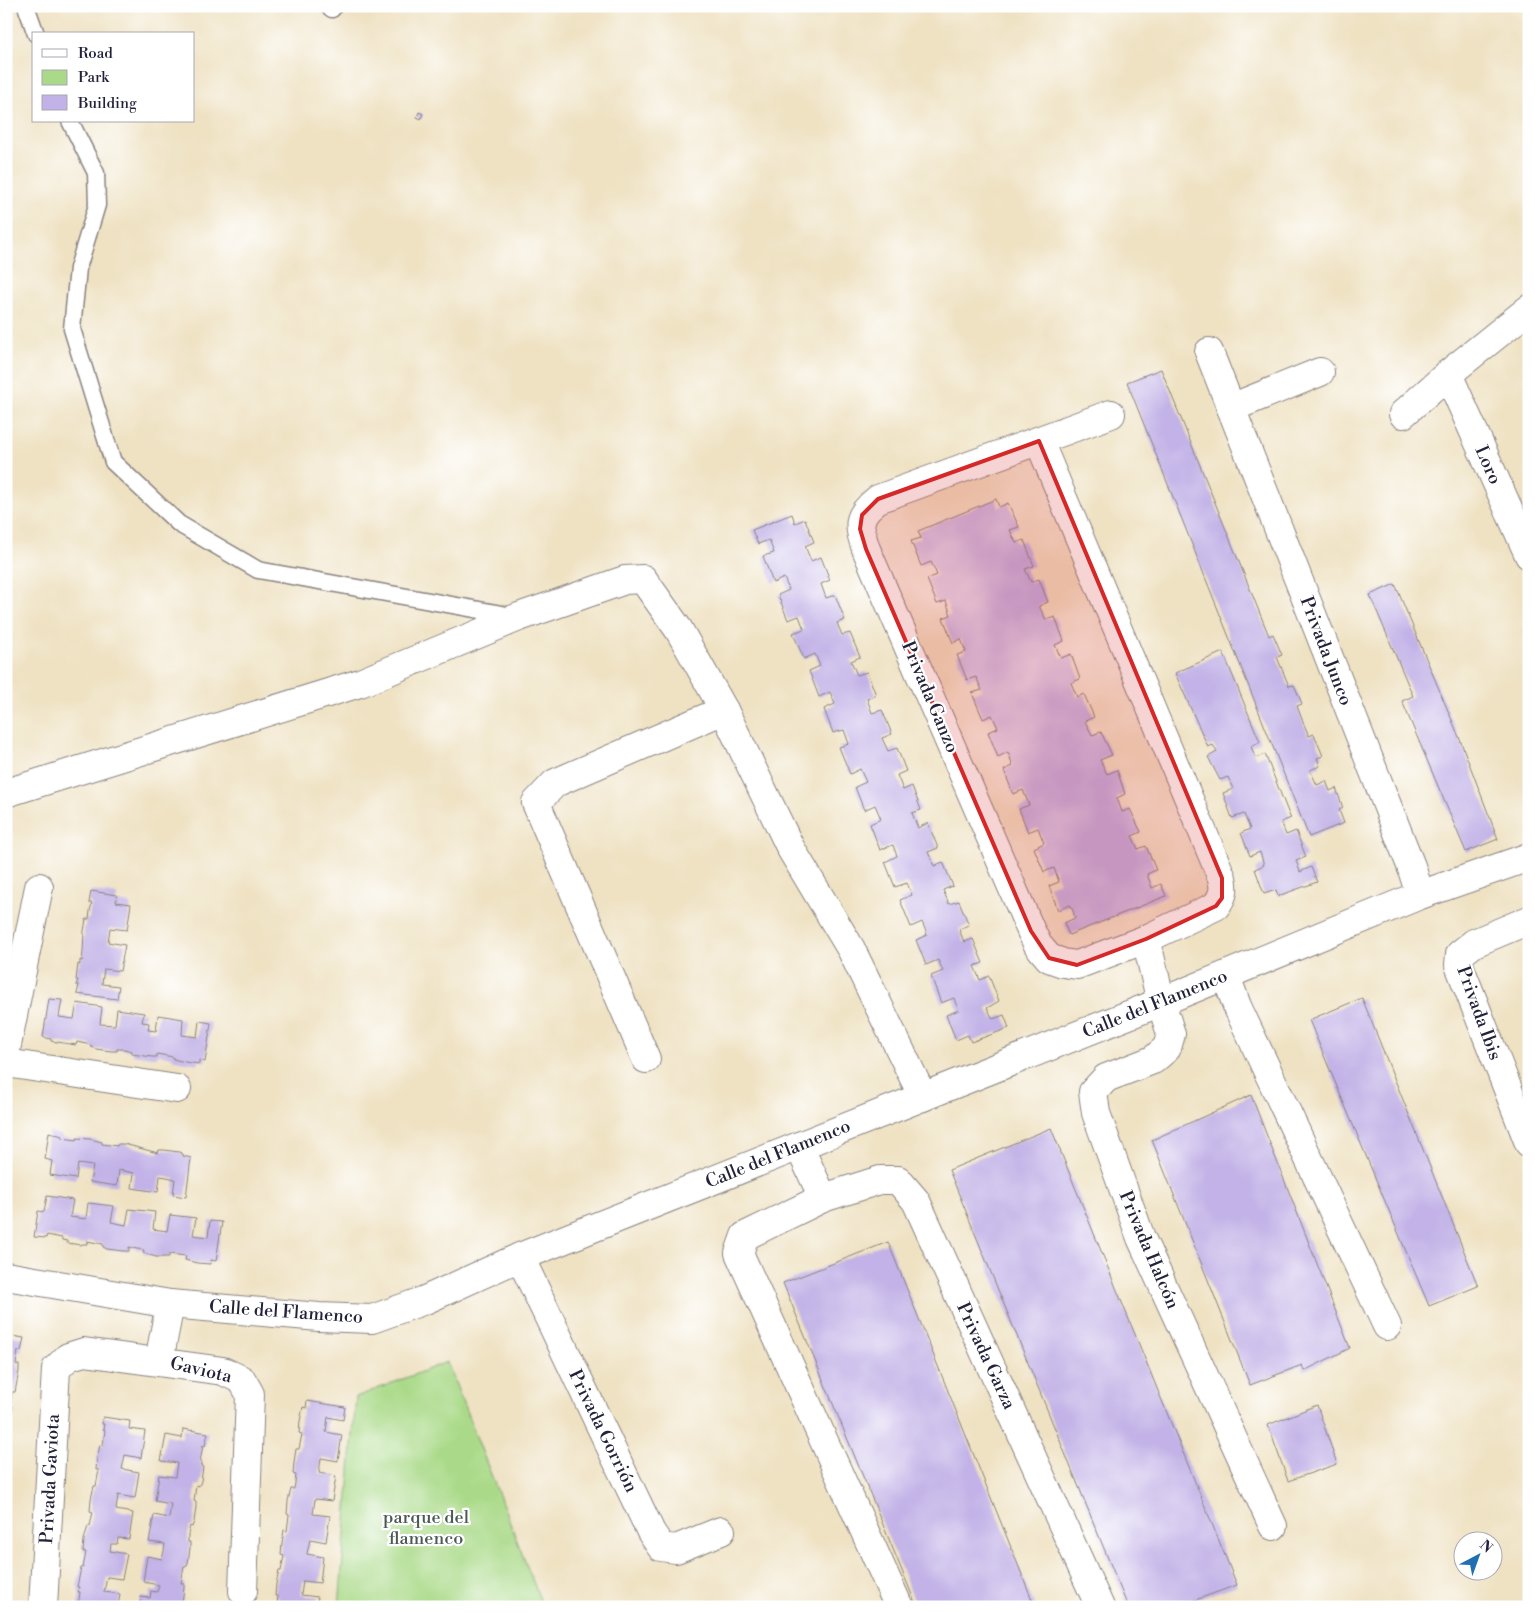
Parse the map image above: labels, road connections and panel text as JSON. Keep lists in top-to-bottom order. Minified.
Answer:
{"streets":{"street":["Loro","Privada Junco","Privada Ganzo","Calle del Flamenco","Privada Ibis","Privada Halcón","Privada Garza","Gaviota","Privada Gorrión","Privada Gaviota"]},"crossings":[["Privada Junco","Calle del Flamenco"],["Calle del Flamenco","Privada Halcón"],["Calle del Flamenco","Gaviota"],["Calle del Flamenco","Privada Gorrión"],["Gaviota","Privada Gaviota"]],"parks":["parque del flamenco"],"legend":["Road","Park","Building"],"north":"top right"}
